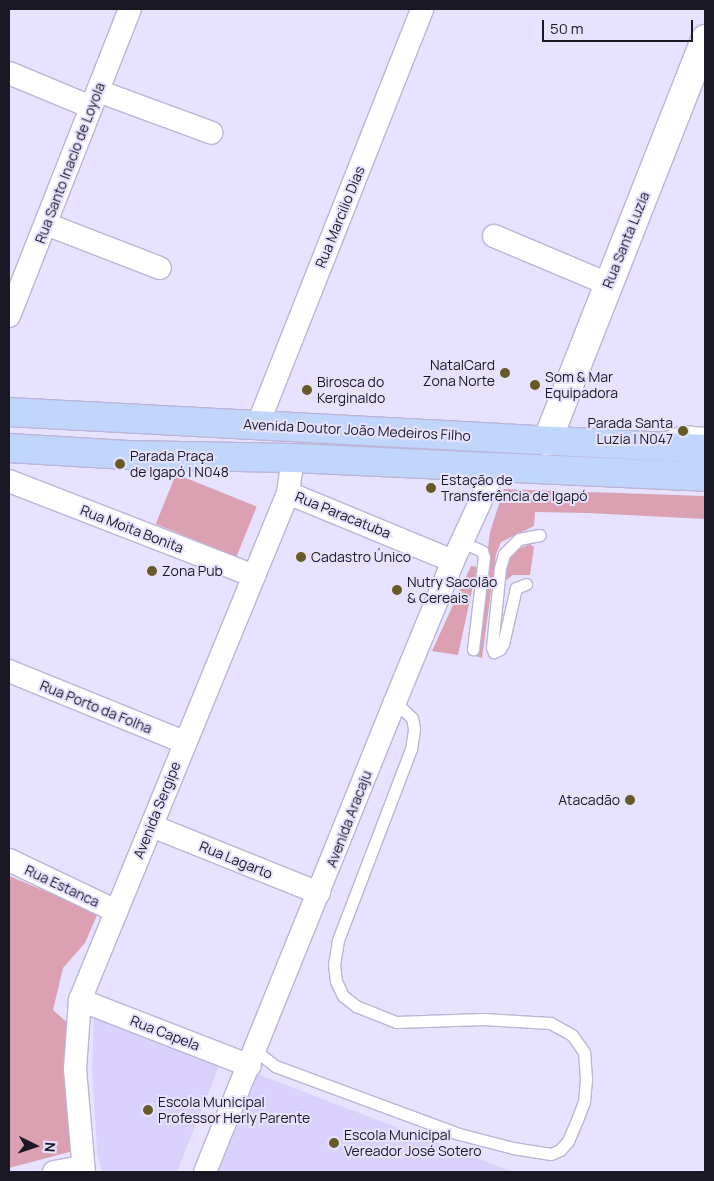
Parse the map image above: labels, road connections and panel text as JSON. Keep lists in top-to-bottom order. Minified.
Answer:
{"streets":{"main road":["Rua Santa Luzia","Avenida Doutor João Medeiros Filho"],"street":["Rua Santo Inacio de Loyola","Rua Marcilio Dias","Rua Paracatuba","Rua Moita Bonita","Rua Porto da Folha","Avenida Sergipe","Avenida Aracaju","Rua Lagarto","Rua Estanca","Rua Capela"]},"crossings":[["Rua Marcilio Dias","Avenida Doutor João Medeiros Filho"],["Rua Santa Luzia","Avenida Doutor João Medeiros Filho"],["Rua Paracatuba","Avenida Sergipe"],["Rua Paracatuba","Avenida Aracaju"],["Rua Moita Bonita","Avenida Sergipe"],["Rua Porto da Folha","Avenida Sergipe"],["Avenida Sergipe","Rua Lagarto"],["Avenida Sergipe","Rua Estanca"],["Avenida Sergipe","Rua Capela"],["Avenida Aracaju","Rua Lagarto"],["Avenida Aracaju","Rua Capela"]],"places":["NatalCard Zona Norte","Som & Mar Equipadora","Birosca do Kerginaldo","Parada Santa Luzia | N047","Parada Praça de Igapó | N048","Estação de Transferência de Igapó","Cadastro Único","Zona Pub","Nutry Sacolão & Cereais","Atacadão","Escola Municipal Professor Herly Parente","Escola Municipal Vereador José Sotero"],"scale_bar":"50 m","north":"right"}
